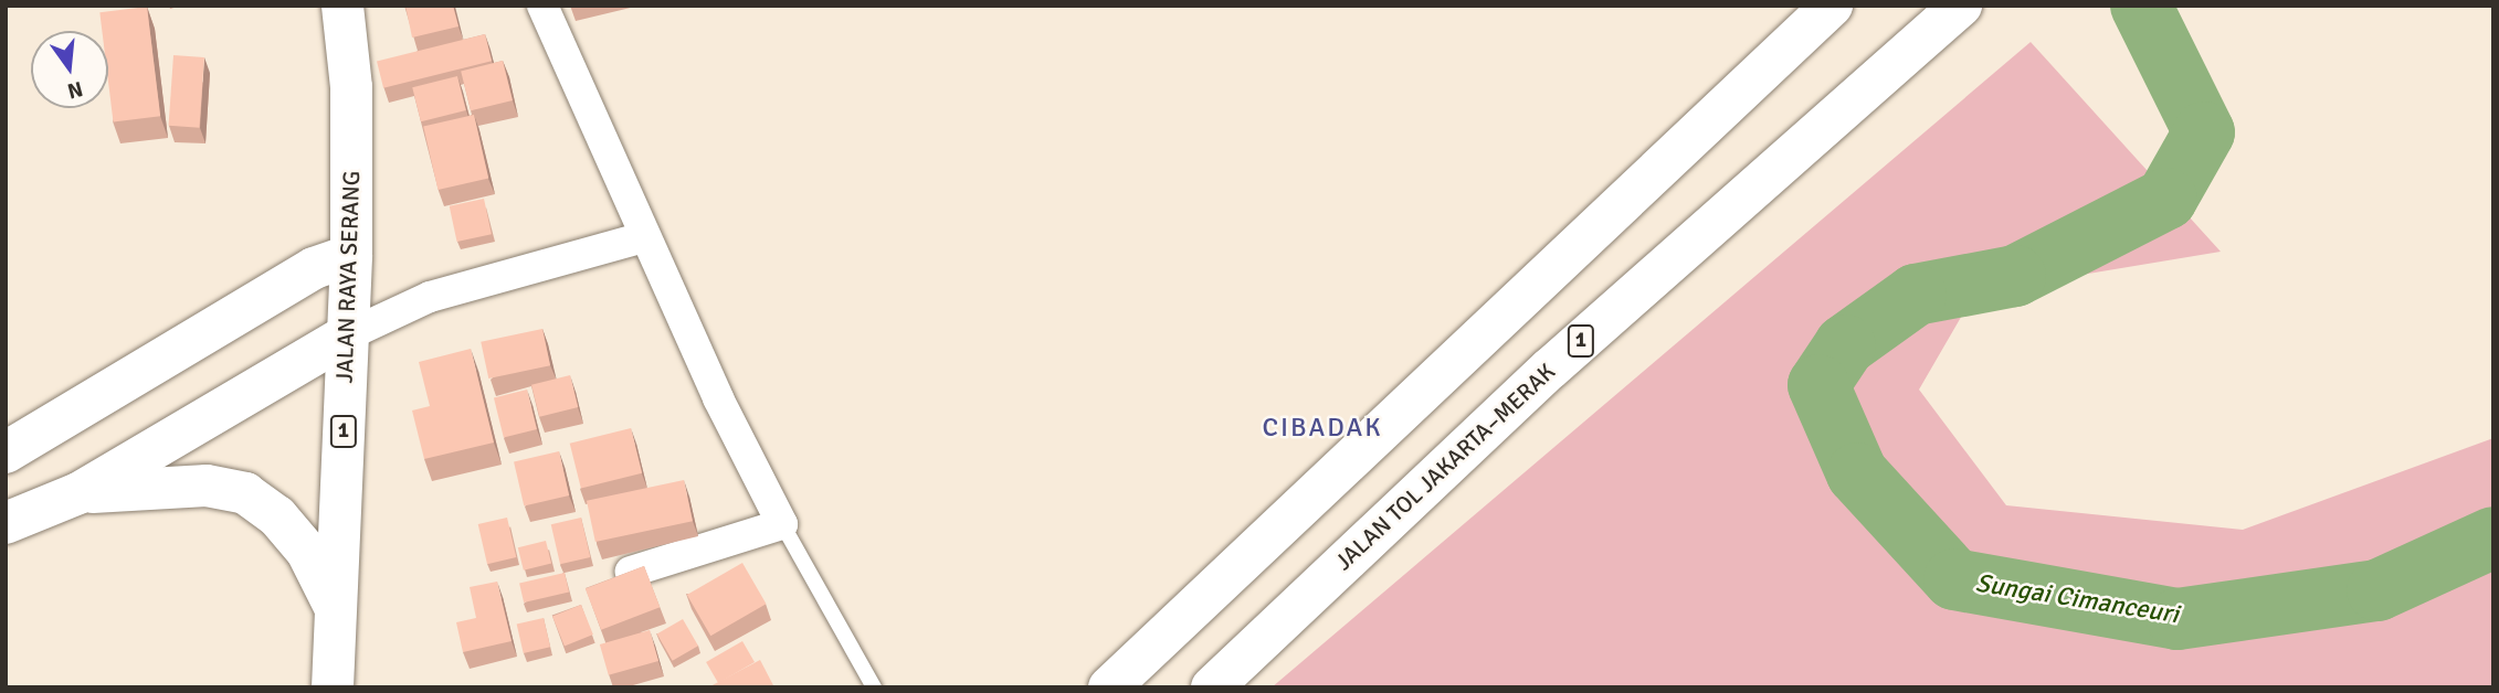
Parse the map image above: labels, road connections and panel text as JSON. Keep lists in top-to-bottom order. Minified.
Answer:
{"streets":{"highway":["JALAN RAYA SERANG","1","JALAN TOL JAKARTA–MERAK"]},"districts":["CIBADAK"],"water":["Sungai Cimanceuri"],"north":"bottom"}
